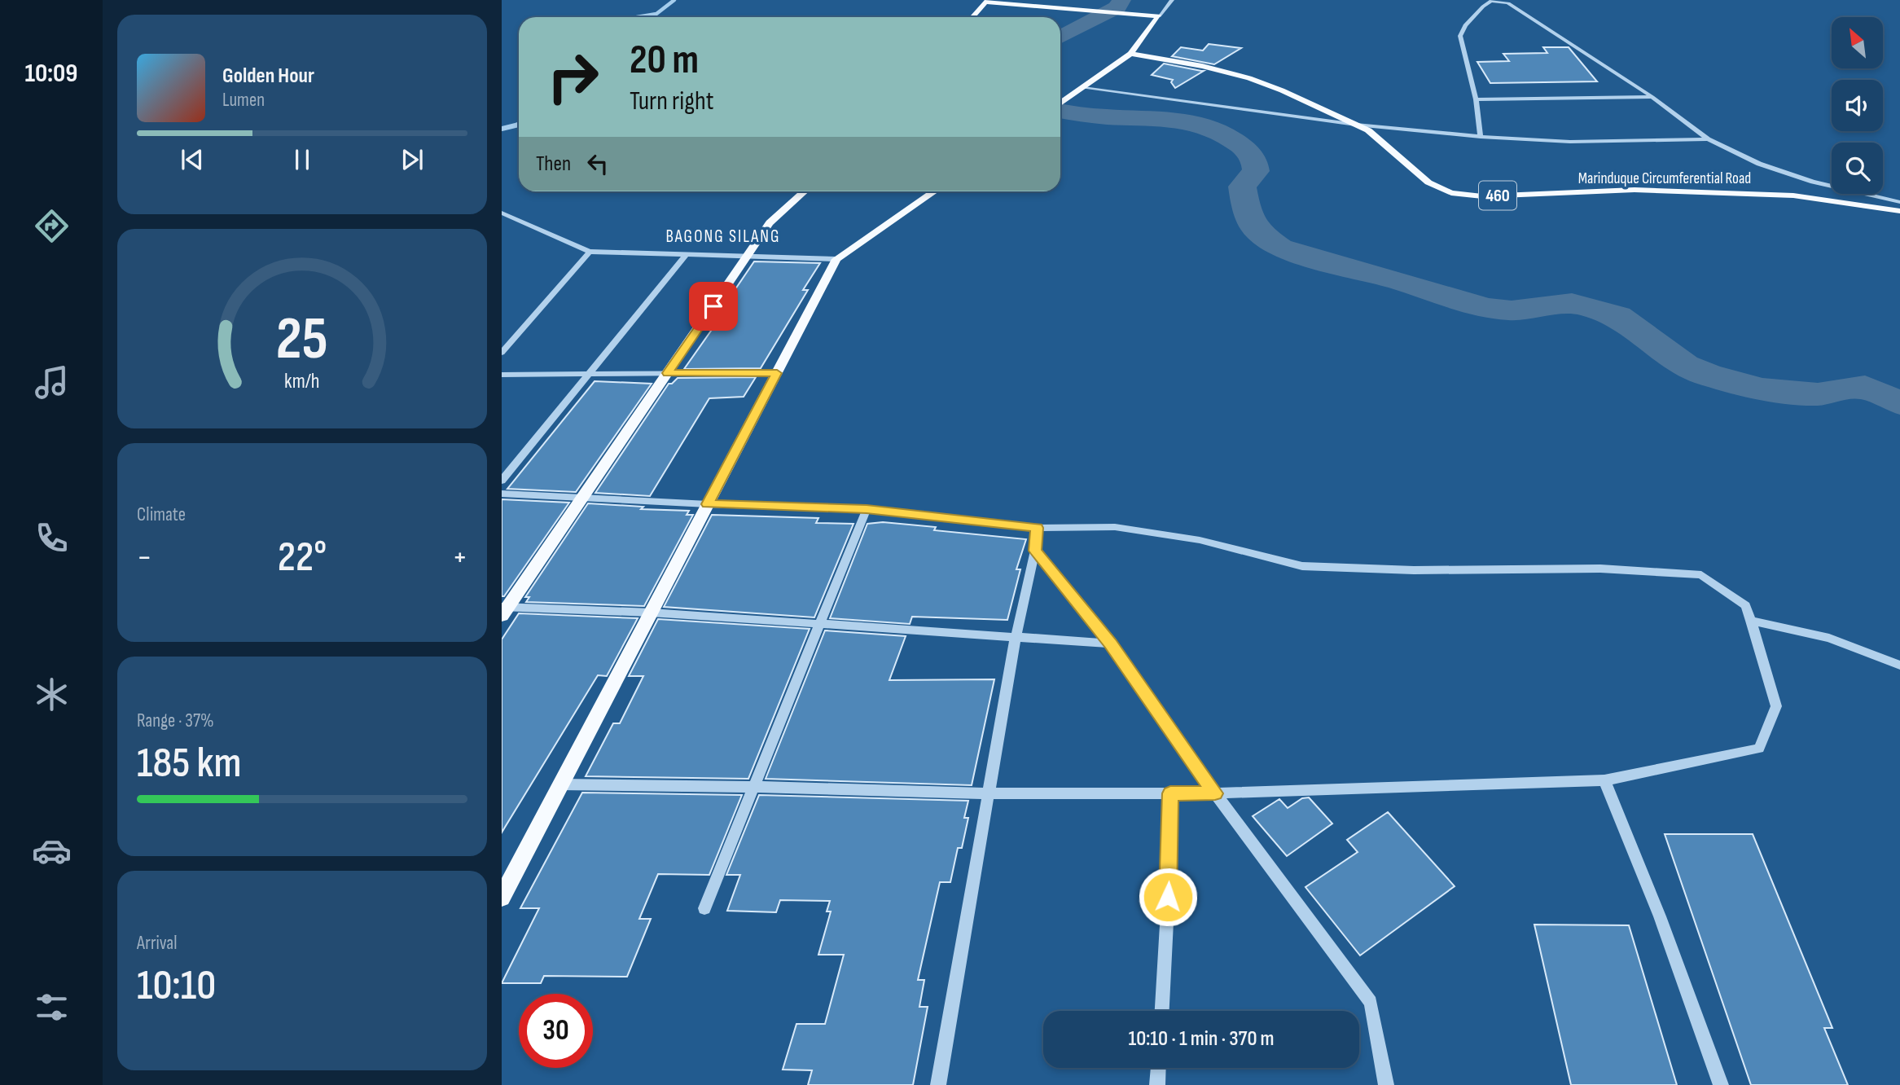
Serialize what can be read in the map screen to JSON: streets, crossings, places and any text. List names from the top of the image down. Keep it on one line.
{"streets":{"main road":["Marinduque Circumferential Road","460"]},"districts":["BAGONG SILANG"],"north":"top left","page":{"tabs":"10:09","turn":["20 m","Turn right"],"song":["Golden Hour","Lumen"],"then":"Then","tile":["Climate",["Range · 37%","185 km"],["Arrival","10:10"]],"heat":["−","22°","+"],"limit":"30","trip":"10:10 · 1 min · 370 m","gauge":["25","km/h"]}}
